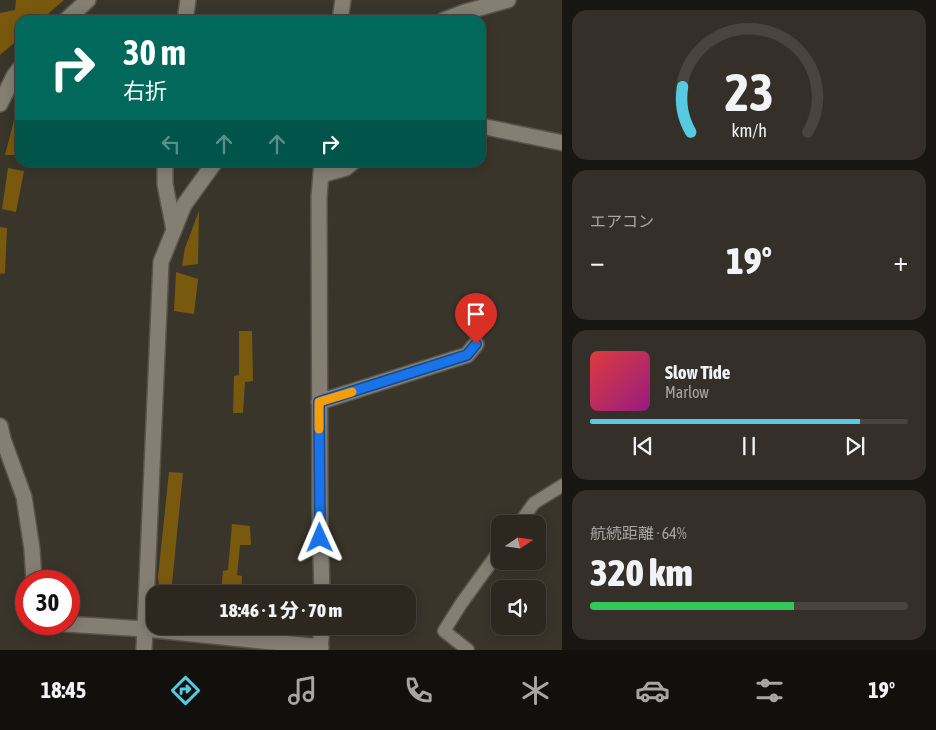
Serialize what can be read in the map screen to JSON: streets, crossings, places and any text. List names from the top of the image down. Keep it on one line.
{"north":"right","page":{"turn":["30 m","右折"],"tile":["エアコン",["航続距離 · 64%","320 km"]],"heat":["−","19°","+"],"song":["Slow Tide","Marlow"],"limit":"30","trip":"18:46 · 1 分 · 70 m","tabs":["18:45","19°"],"gauge":["23","km/h"]}}
